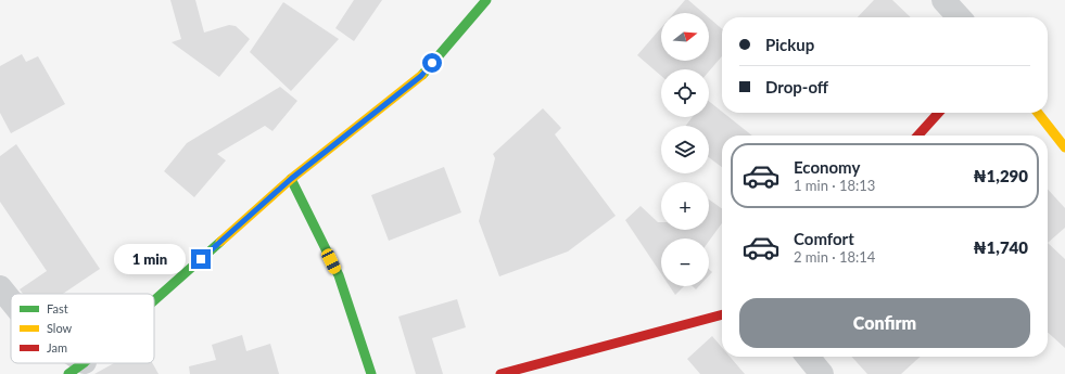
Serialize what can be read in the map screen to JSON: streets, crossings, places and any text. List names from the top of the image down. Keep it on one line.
{"legend":["Fast","Slow","Jam"],"north":"right","page":{"map_buttons":["+","−"],"banner":["Pickup","Drop-off"],"list":[{"name":"Economy","note":"1 min · 18:13","value":"₦1,290"},{"name":"Comfort","note":"2 min · 18:14","value":"₦1,740"}],"bubble":"1 min","buttons":"Confirm"}}
